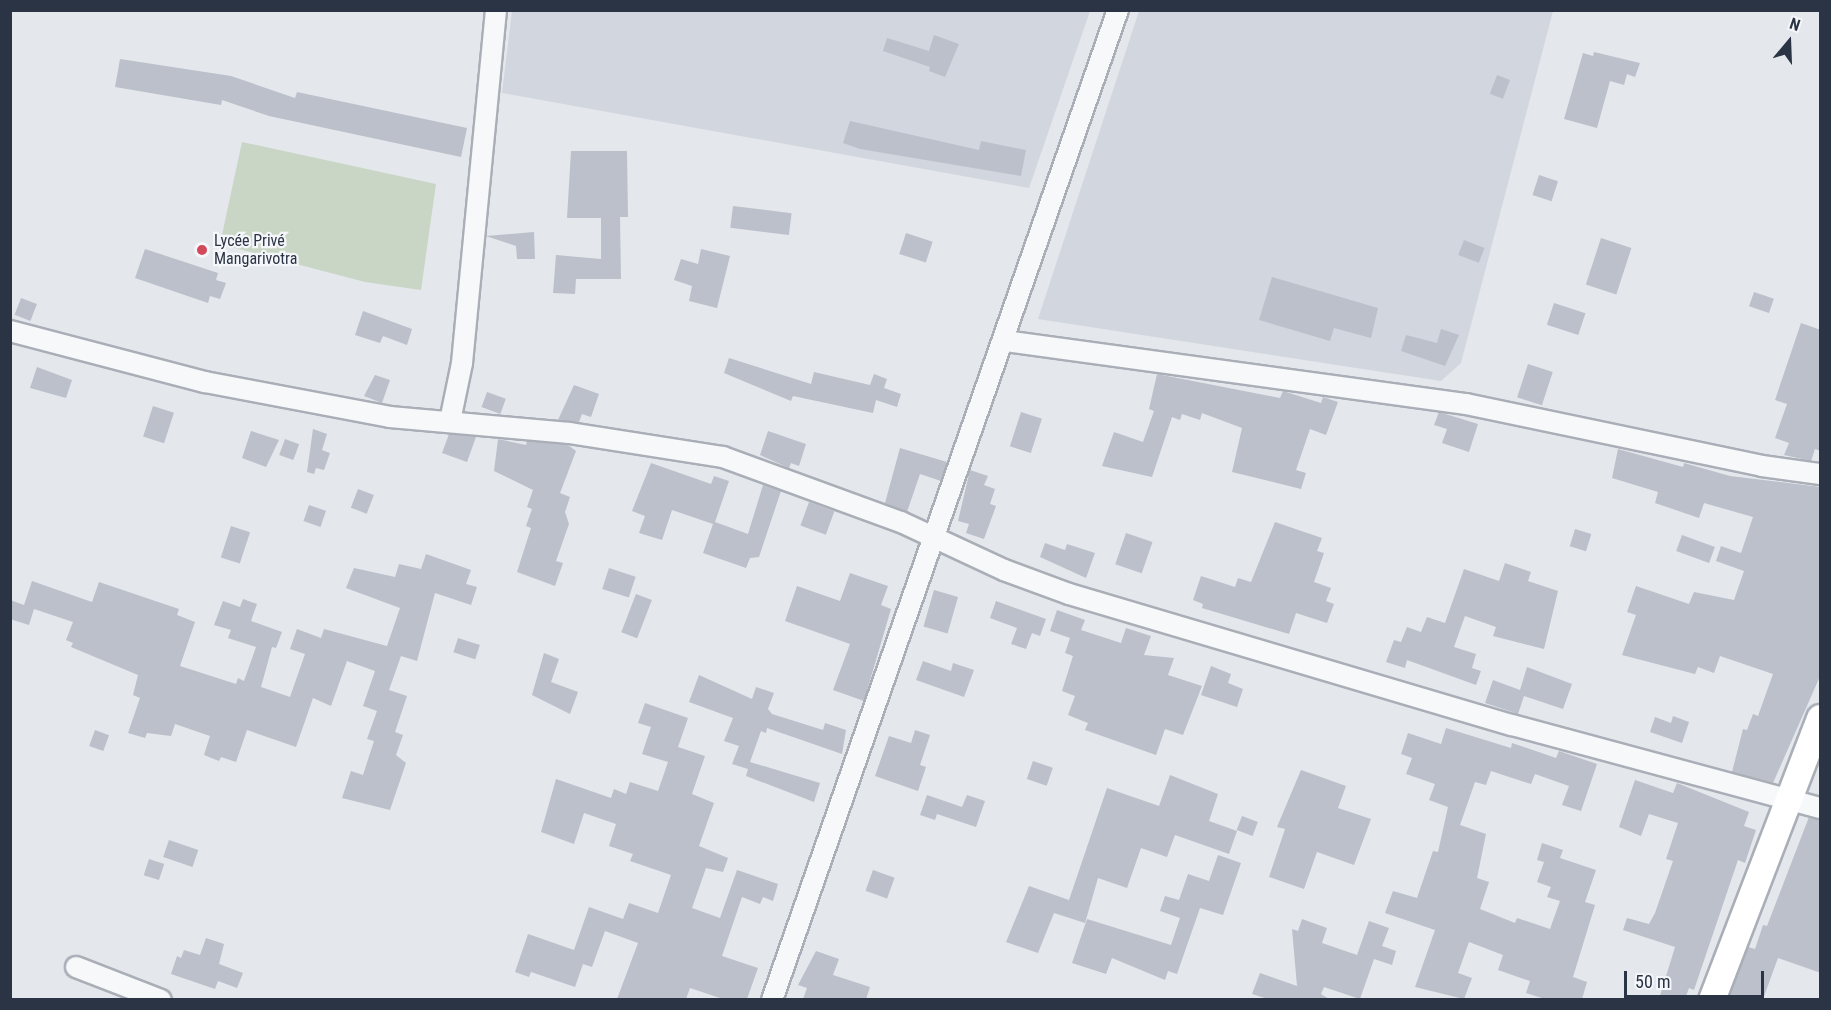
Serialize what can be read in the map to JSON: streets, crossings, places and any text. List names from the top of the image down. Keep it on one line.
{"places":["Lycée Privé Mangarivotra"],"scale_bar":"50 m","north":"top"}
